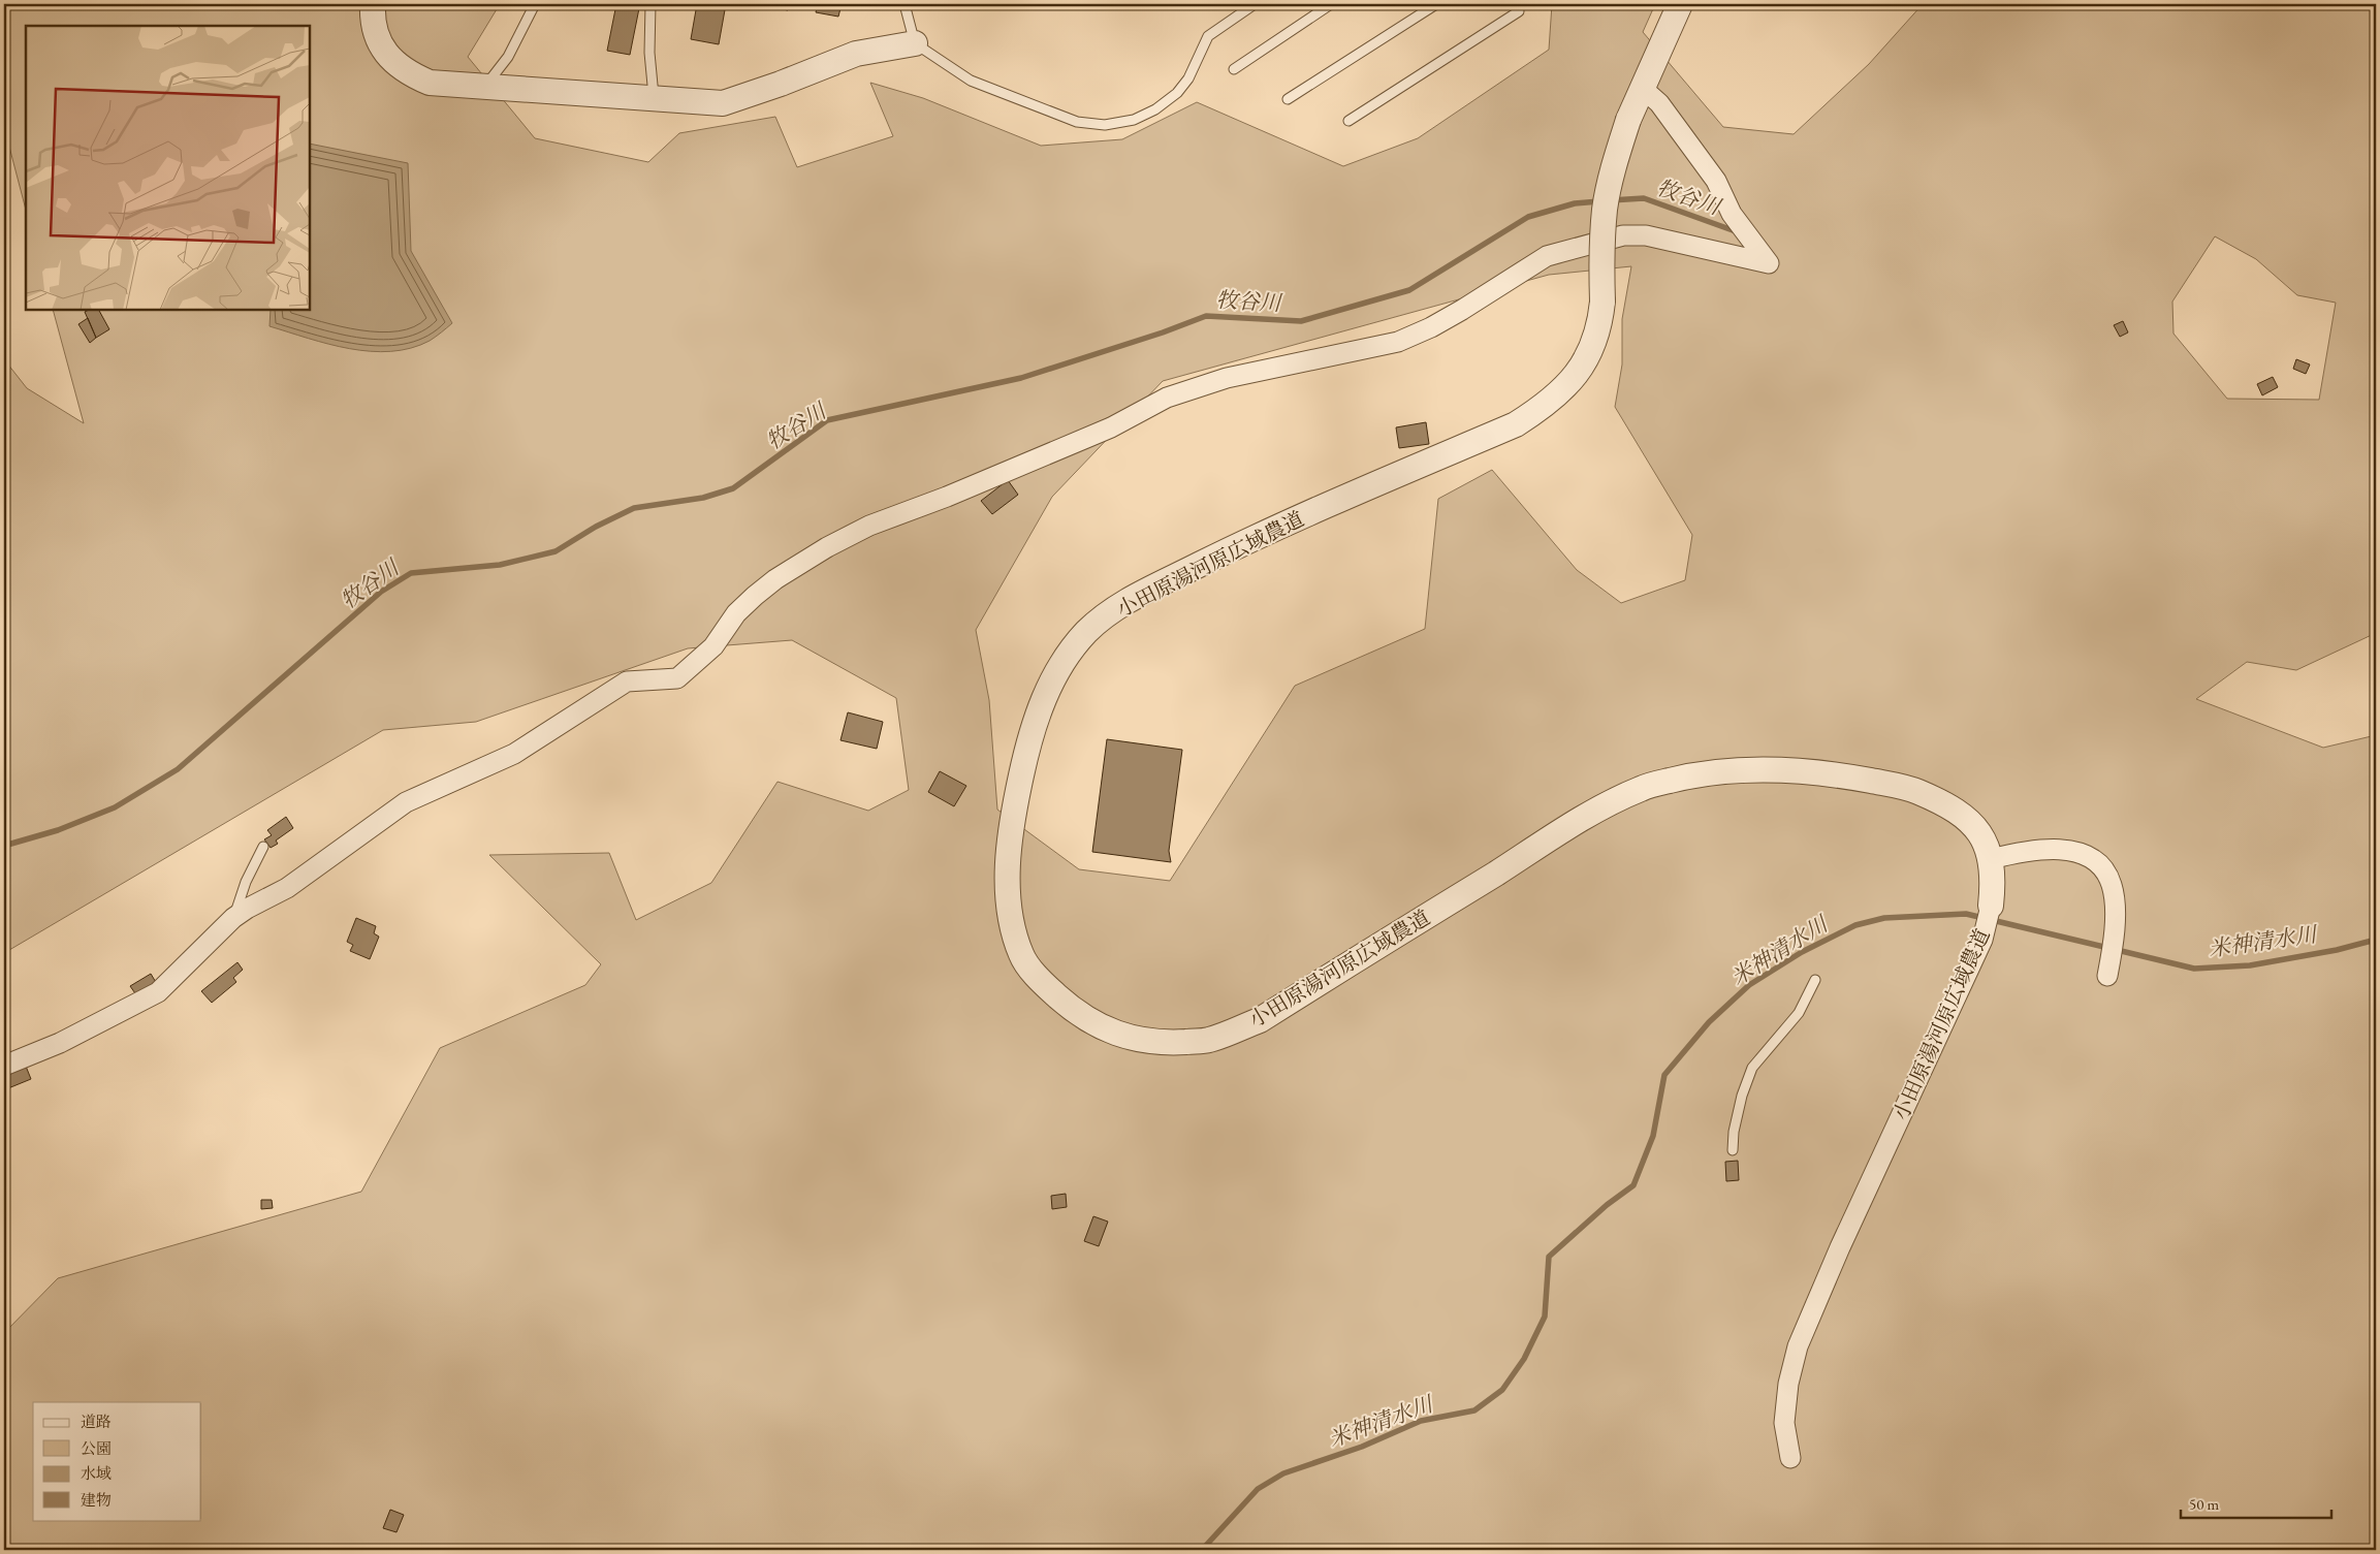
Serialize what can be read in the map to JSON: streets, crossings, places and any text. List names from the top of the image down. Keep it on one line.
{"streets":{"street":["小田原湯河原広域農道"]},"water":["牧谷川","米神清水川"],"legend":["道路","公園","水域","建物"],"scale_bar":"50 m"}
